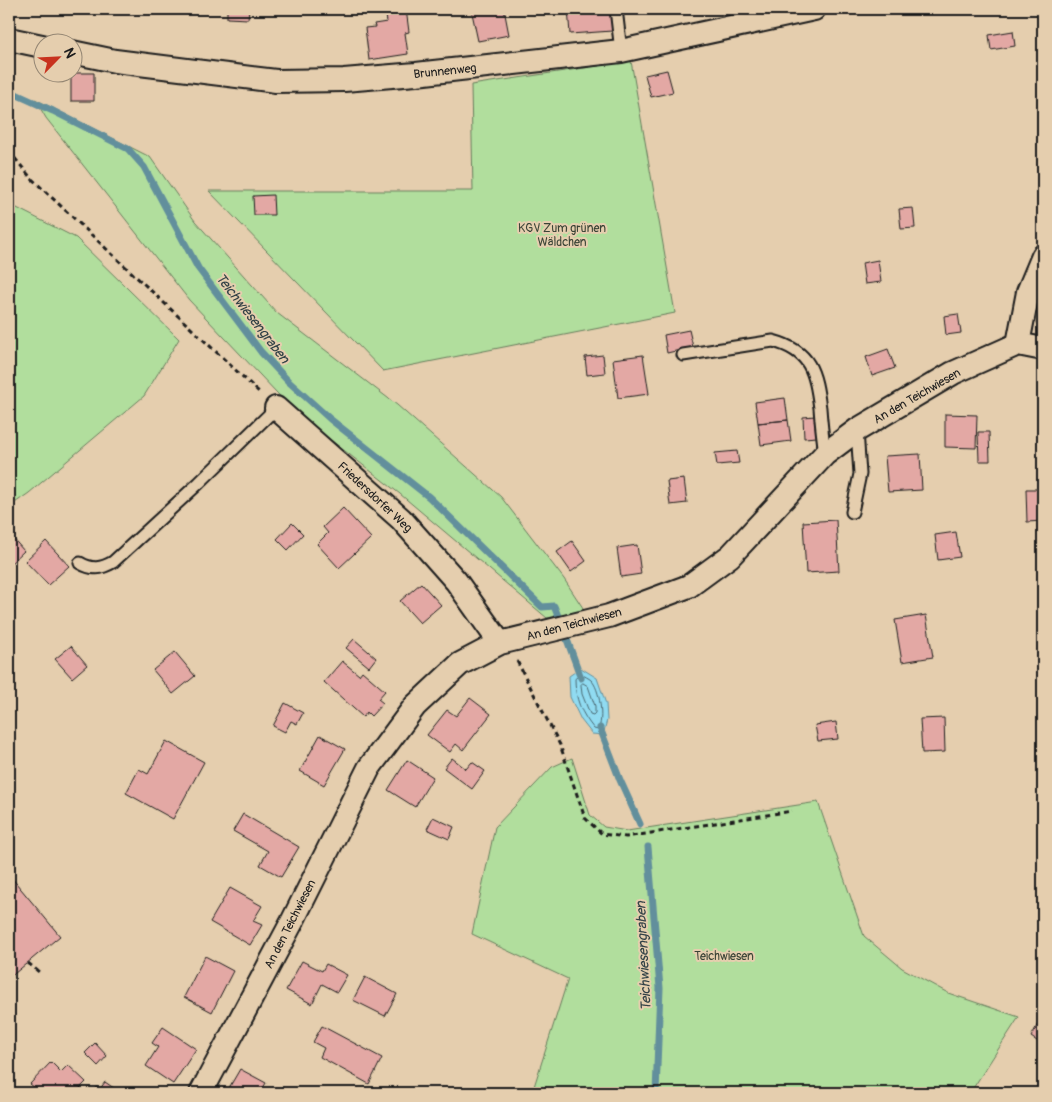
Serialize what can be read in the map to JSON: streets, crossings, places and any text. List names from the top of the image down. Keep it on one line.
{"streets":{"street":["Brunnenweg","An den Teichwiesen","Friedersdorfer Weg"]},"crossings":[["An den Teichwiesen","Friedersdorfer Weg"]],"water":["Teichwiesengraben"],"parks":["KGV Zum grünen Wäldchen","Teichwiesen"],"north":"top right"}
